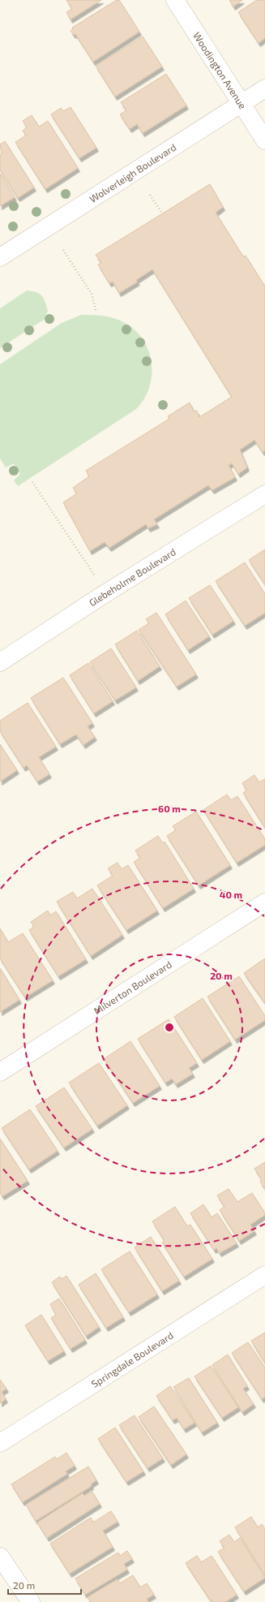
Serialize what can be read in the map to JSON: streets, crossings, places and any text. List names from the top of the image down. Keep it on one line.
{"streets":{"street":["Woodington Avenue","Wolverleigh Boulevard","Glebeholme Boulevard","Milverton Boulevard","Springdale Boulevard"]},"crossings":[["Woodington Avenue","Wolverleigh Boulevard"]],"scale_bar":"20 m","rings":["60 m","40 m","20 m"]}
